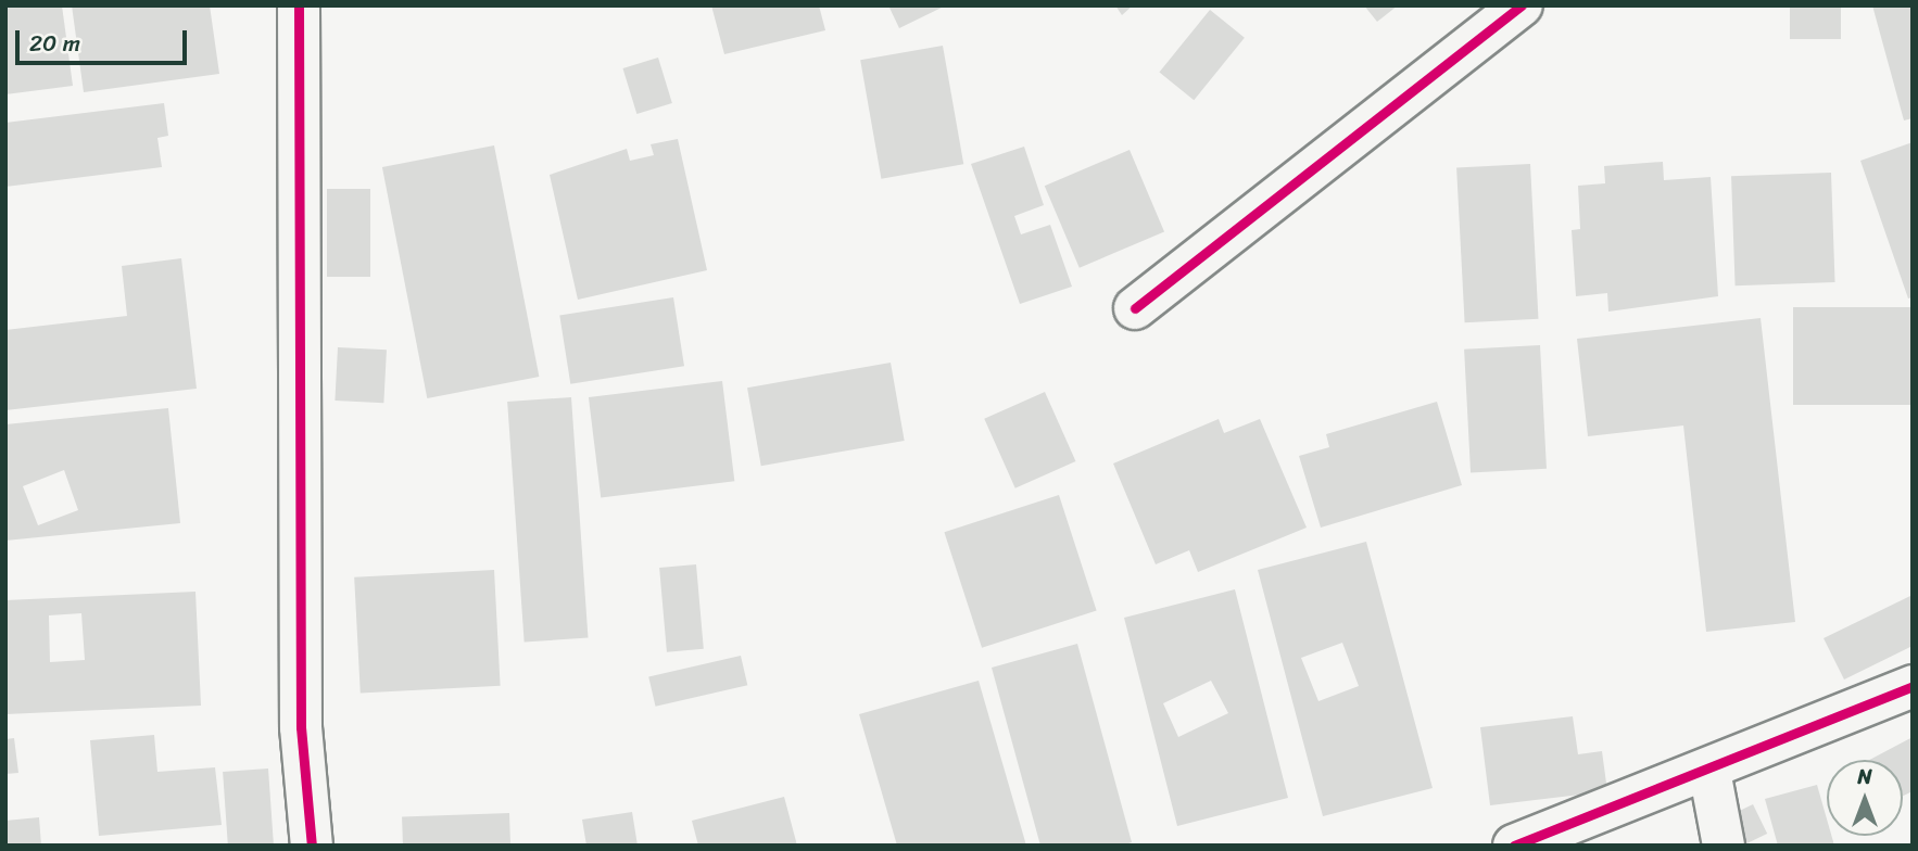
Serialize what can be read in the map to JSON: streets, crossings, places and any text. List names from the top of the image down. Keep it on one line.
{"scale_bar":"20 m","north":"top"}
